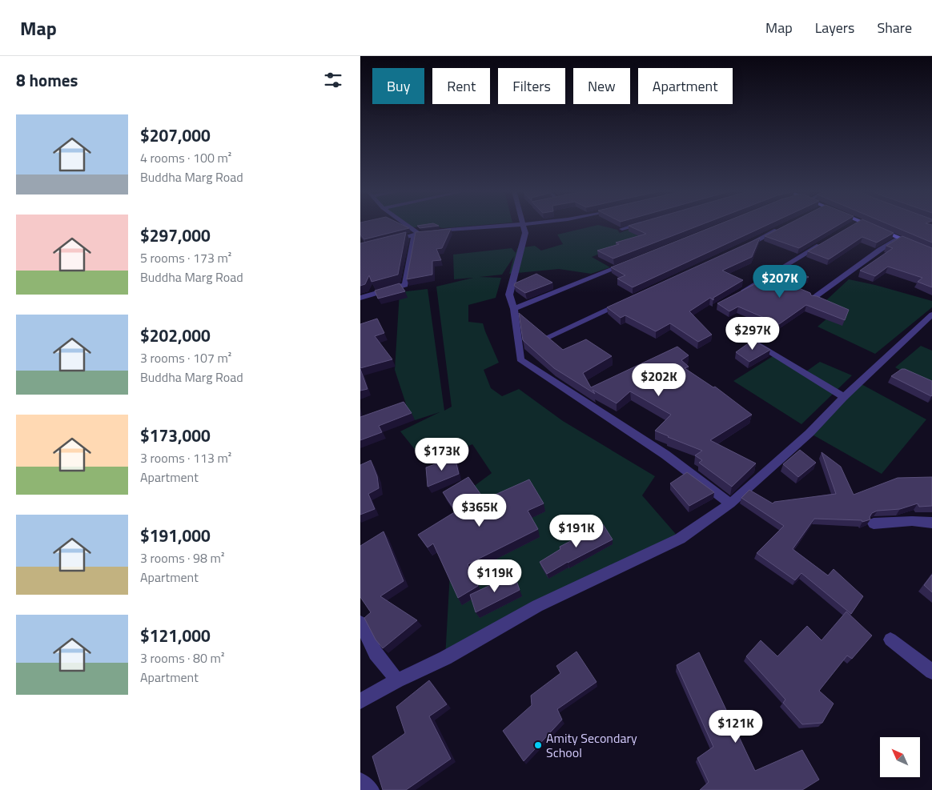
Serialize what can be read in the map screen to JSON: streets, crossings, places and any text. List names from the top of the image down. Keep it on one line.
{"places":["Amity Secondary School"],"north":"top left","page":{"header":"Map","nav":["Map","Layers","Share"],"heading":"8 homes","chip":["Buy","Rent","Filters","New","Apartment"],"list":[{"name":"$207,000","note":"4 rooms · 100 m² · Buddha Marg Road"},{"name":"$297,000","note":"5 rooms · 173 m² · Buddha Marg Road"},{"name":"$202,000","note":"3 rooms · 107 m² · Buddha Marg Road"},{"name":"$173,000","note":"3 rooms · 113 m² · Apartment"},{"name":"$191,000","note":"3 rooms · 98 m² · Apartment"},{"name":"$121,000","note":"3 rooms · 80 m² · Apartment"}],"price":["$207K","$297K","$202K","$173K","$365K","$191K","$119K","$121K"]}}
